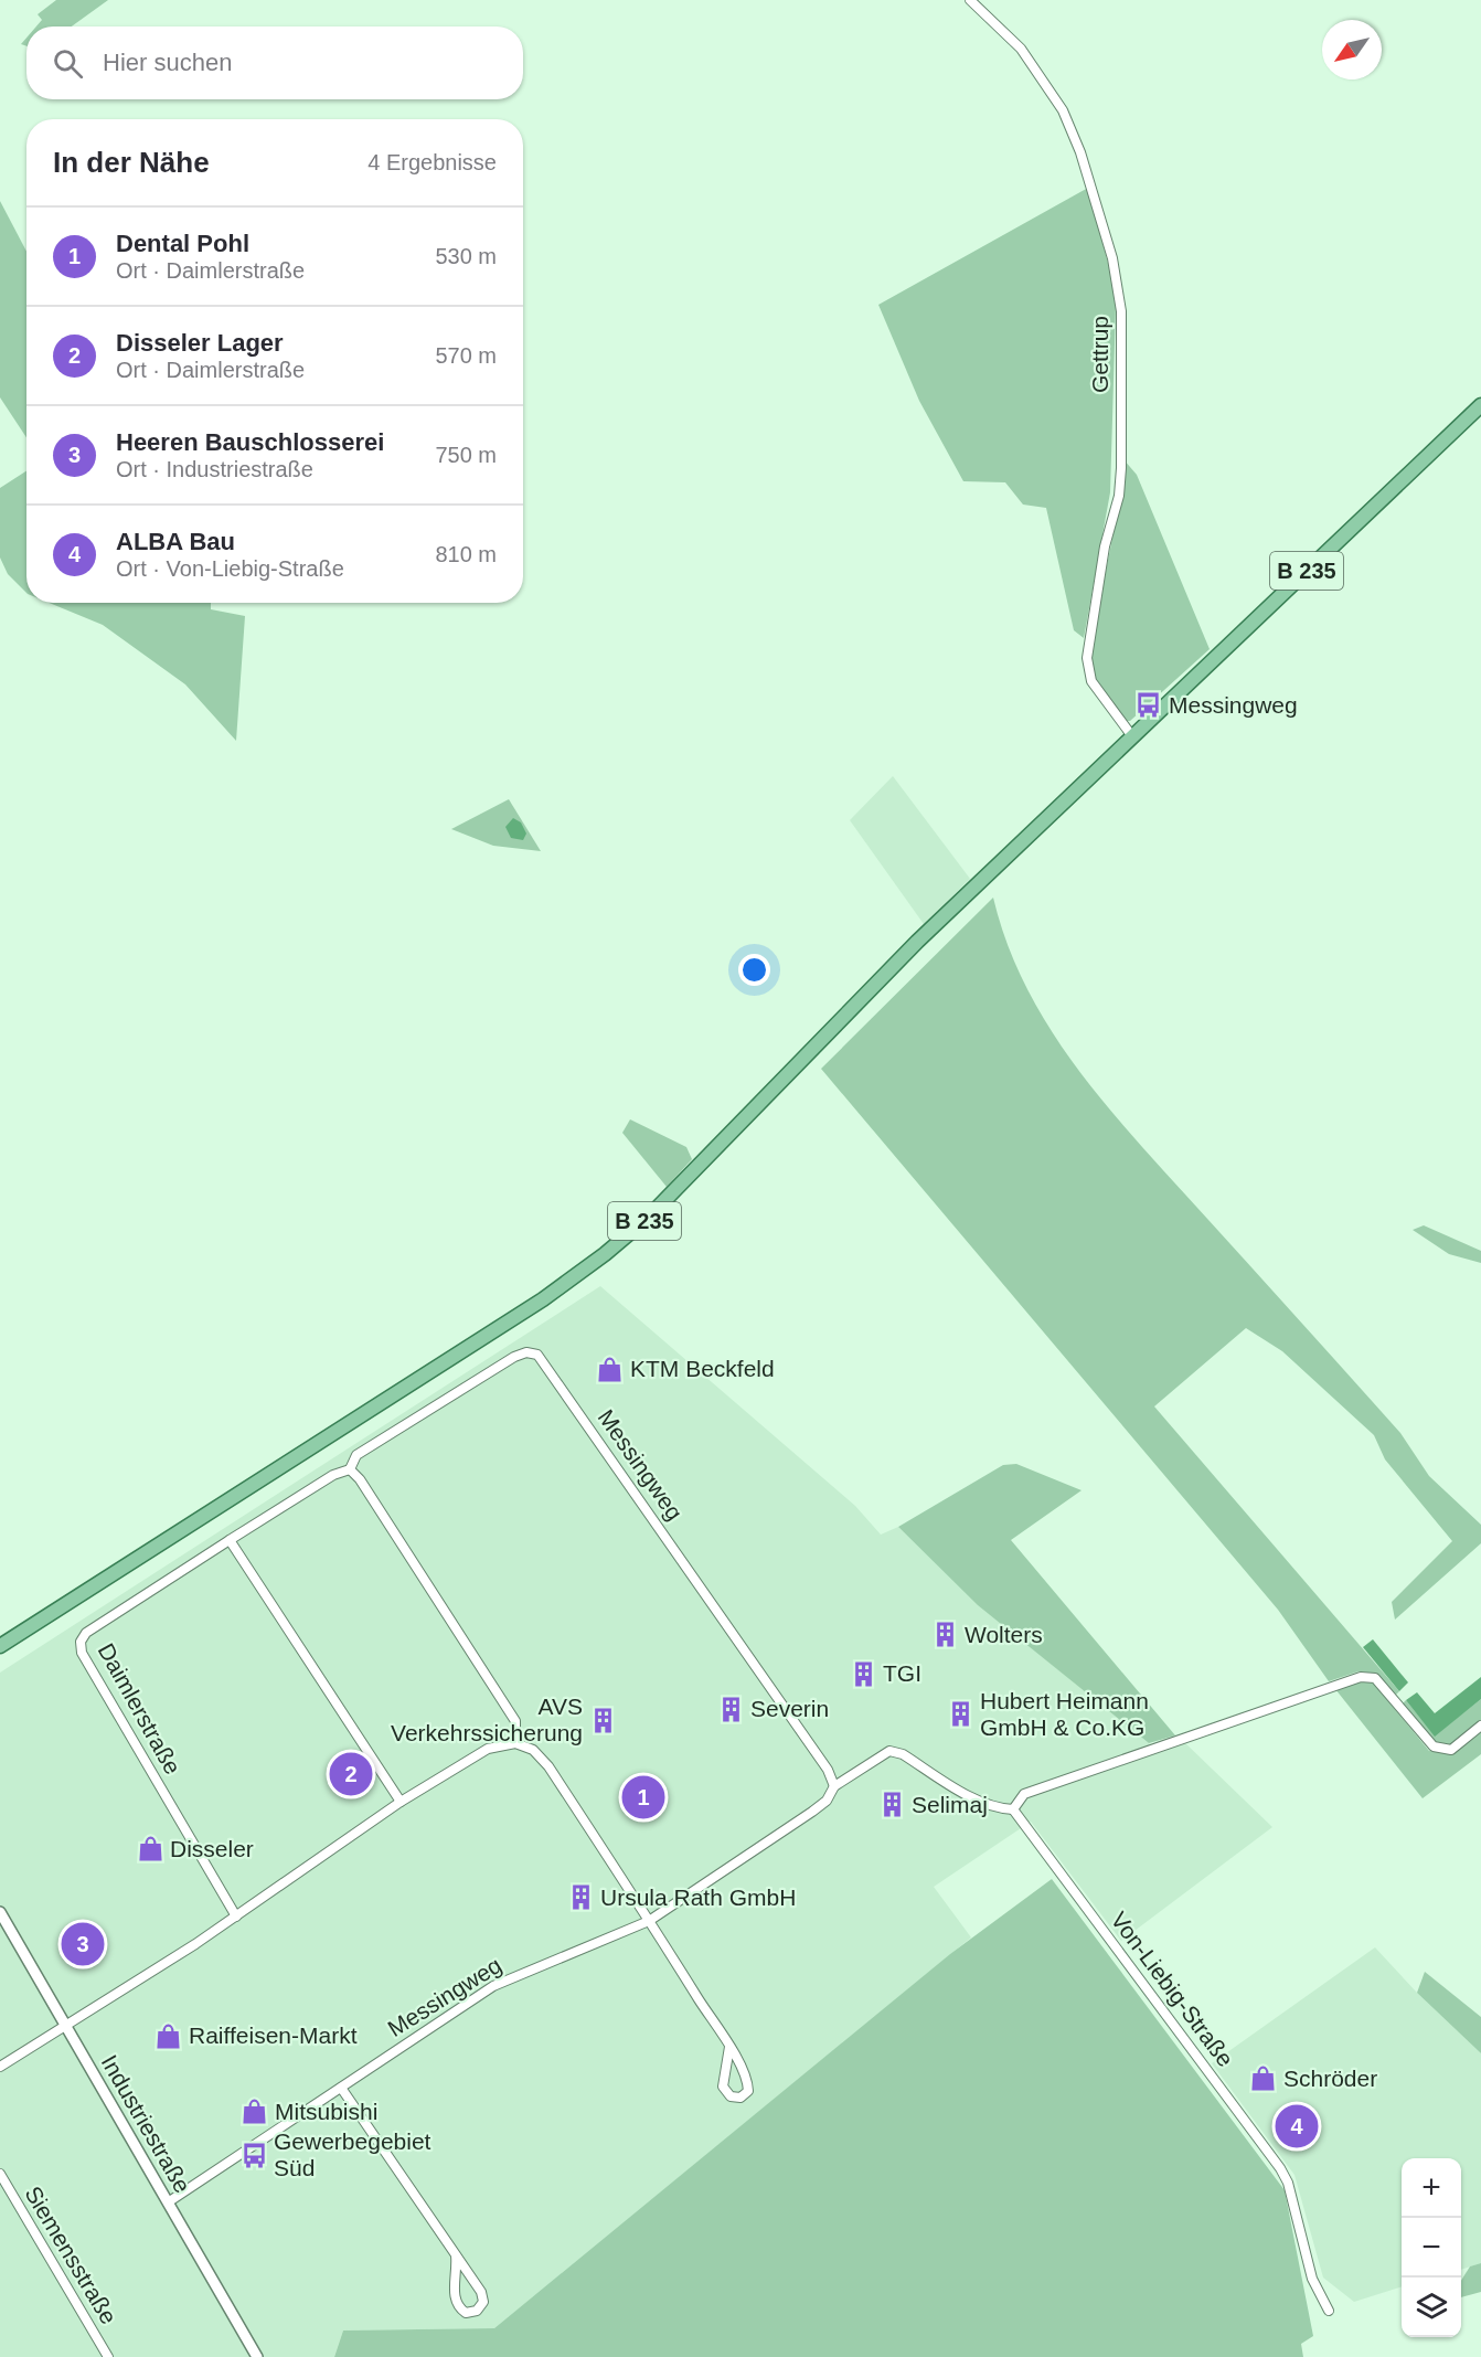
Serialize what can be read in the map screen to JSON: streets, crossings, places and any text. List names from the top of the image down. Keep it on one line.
{"streets":{"main road":["B 235"],"street":["Gettrup","Messingweg","Daimlerstraße","Von-Liebig-Straße","Industriestraße","Siemensstraße"]},"crossings":[["Gettrup","B 235"],["Messingweg","Daimlerstraße"],["Messingweg","Von-Liebig-Straße"],["Messingweg","Industriestraße"]],"places":{"bus stop":["Messingweg","Gewerbegebiet Süd"],"shop":["KTM Beckfeld","Disseler","Raiffeisen-Markt","Schröder","Mitsubishi"],"building":["Wolters","TGI","Severin","Hubert Heimann GmbH & Co.KG","AVS Verkehrssicherung","Selimaj","Ursula Rath GmbH"]},"north":"bottom left","page":{"search":"Hier suchen","heading":["In der Nähe","4 Ergebnisse"],"list":[{"mark":"1","name":"Dental Pohl","note":"Ort · Daimlerstraße","value":"530 m"},{"mark":"2","name":"Disseler Lager","note":"Ort · Daimlerstraße","value":"570 m"},{"mark":"3","name":"Heeren Bauschlosserei","note":"Ort · Industriestraße","value":"750 m"},{"mark":"4","name":"ALBA Bau","note":"Ort · Von-Liebig-Straße","value":"810 m"}],"pins":["2","1","3","4"],"map_buttons":["+","−"]}}
